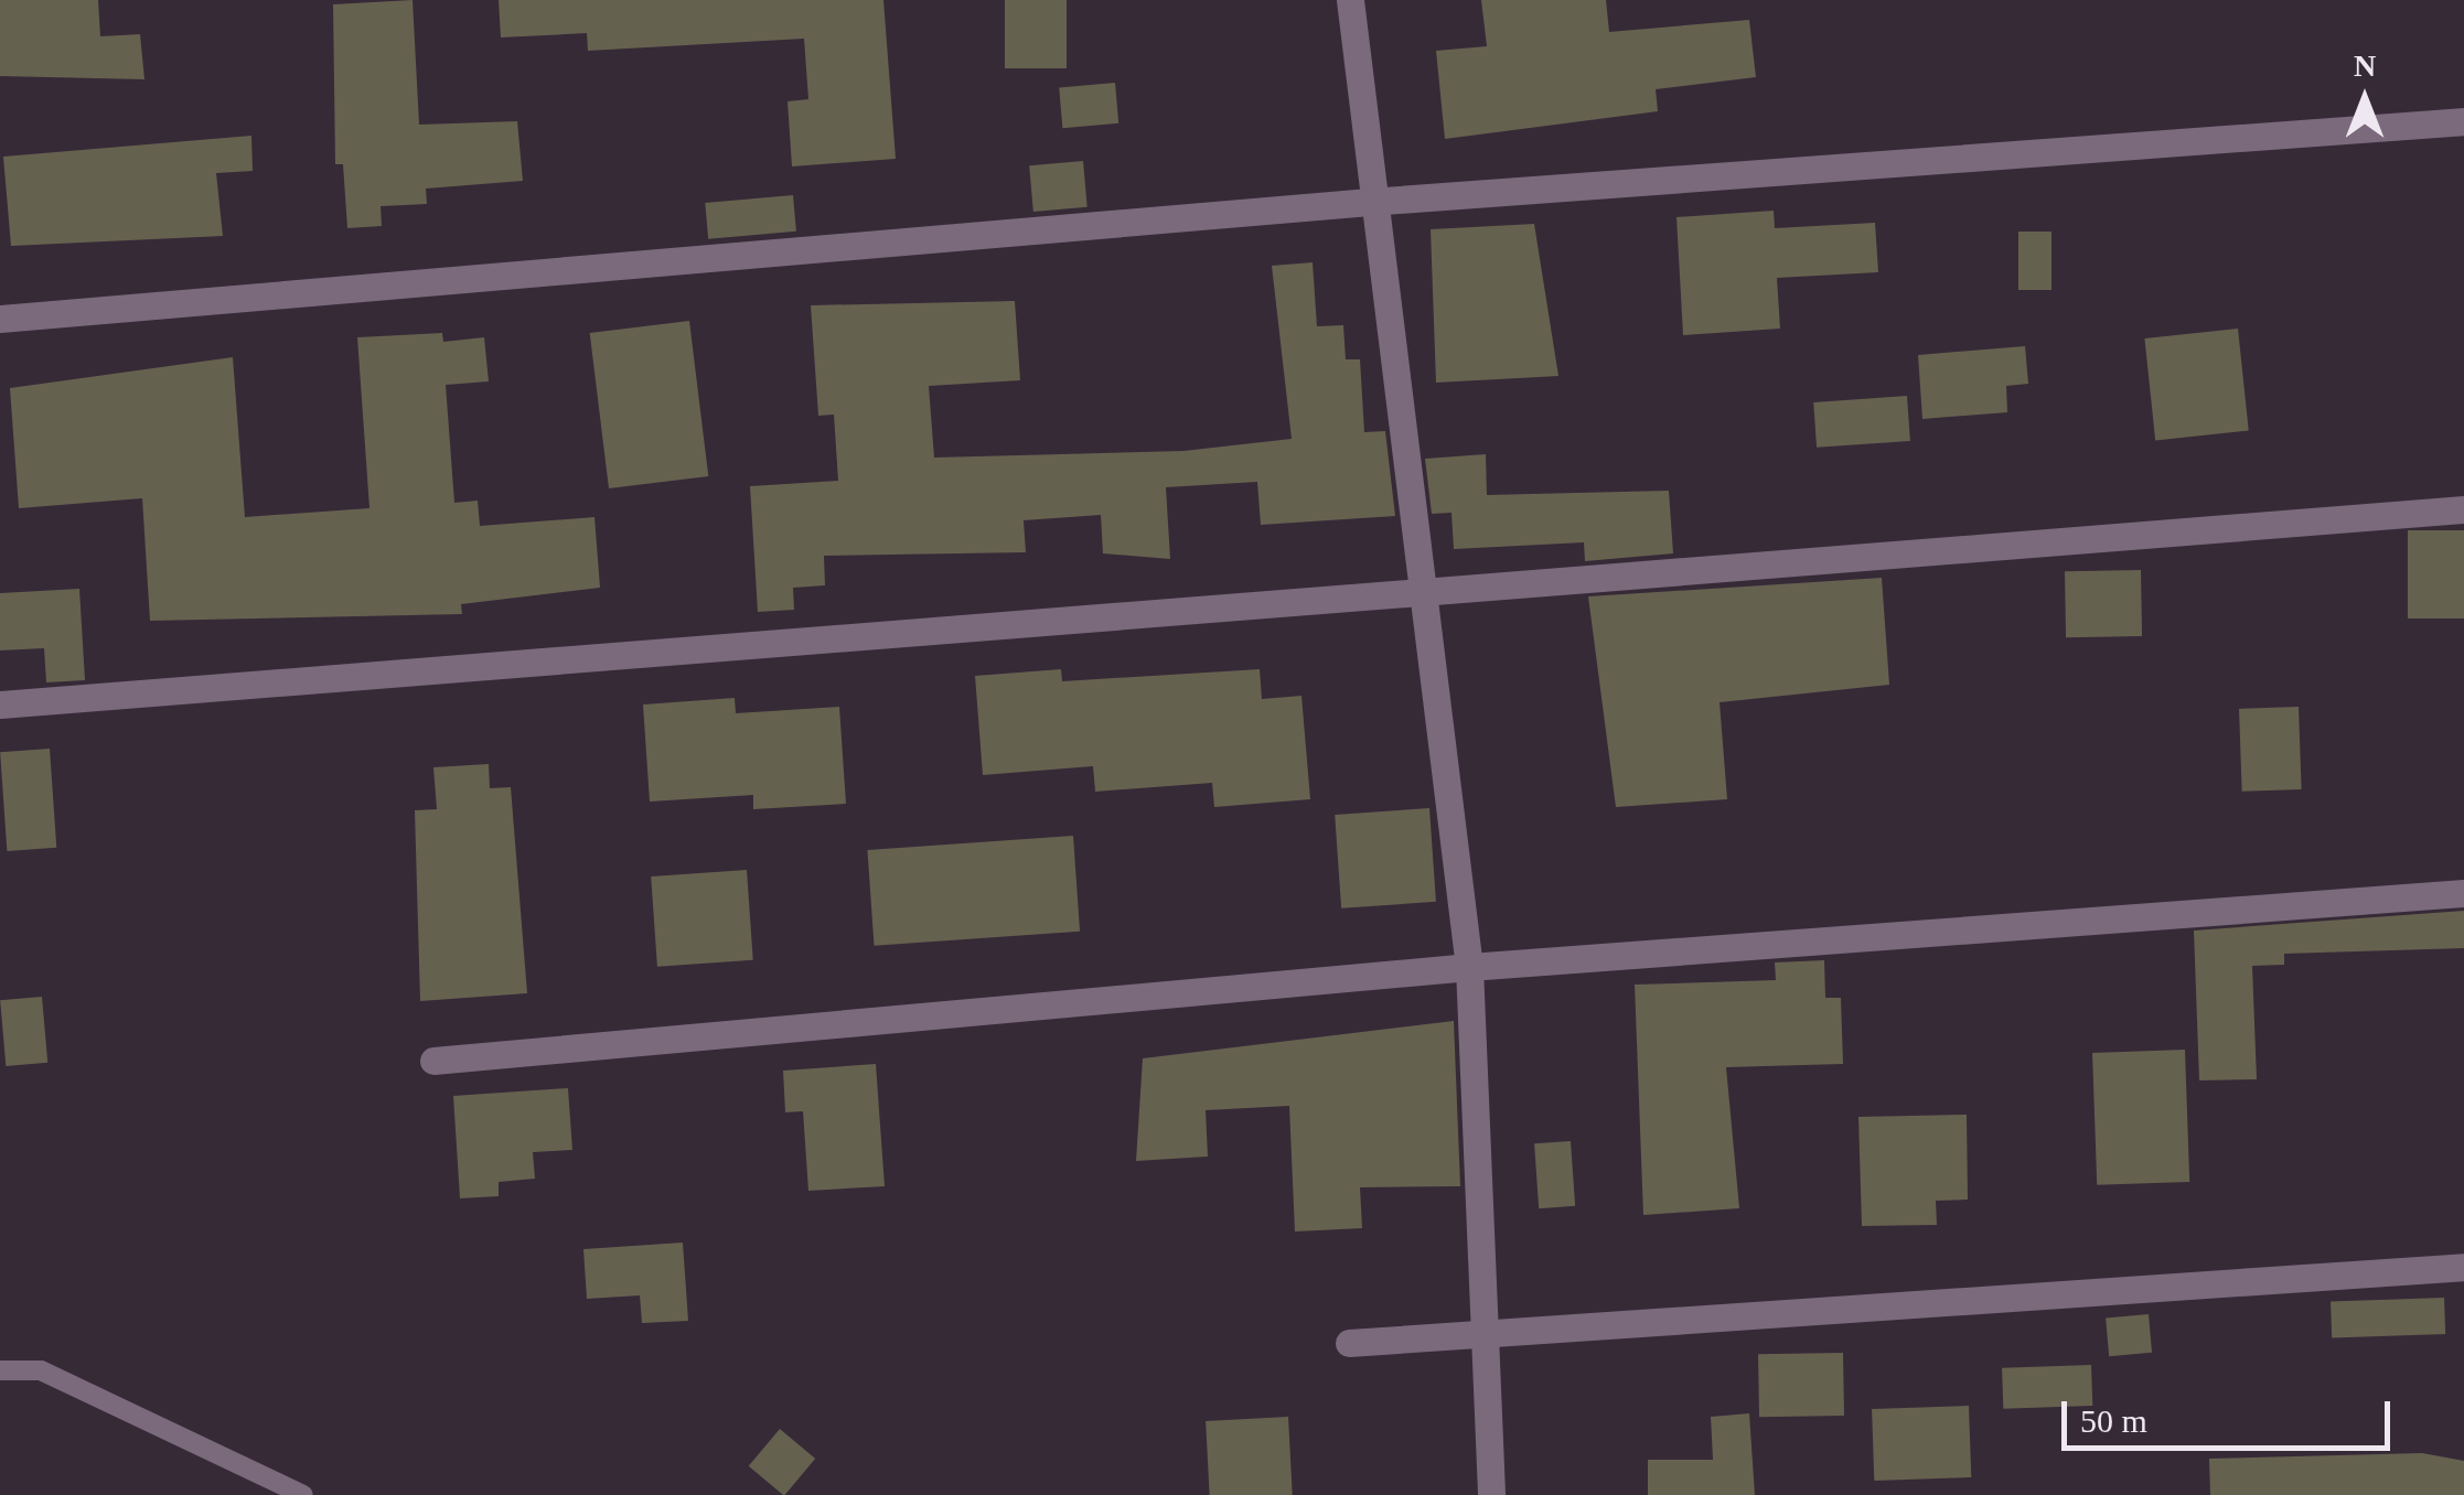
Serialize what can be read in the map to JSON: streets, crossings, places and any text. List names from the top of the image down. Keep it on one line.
{"scale_bar":"50 m","north":"top"}
